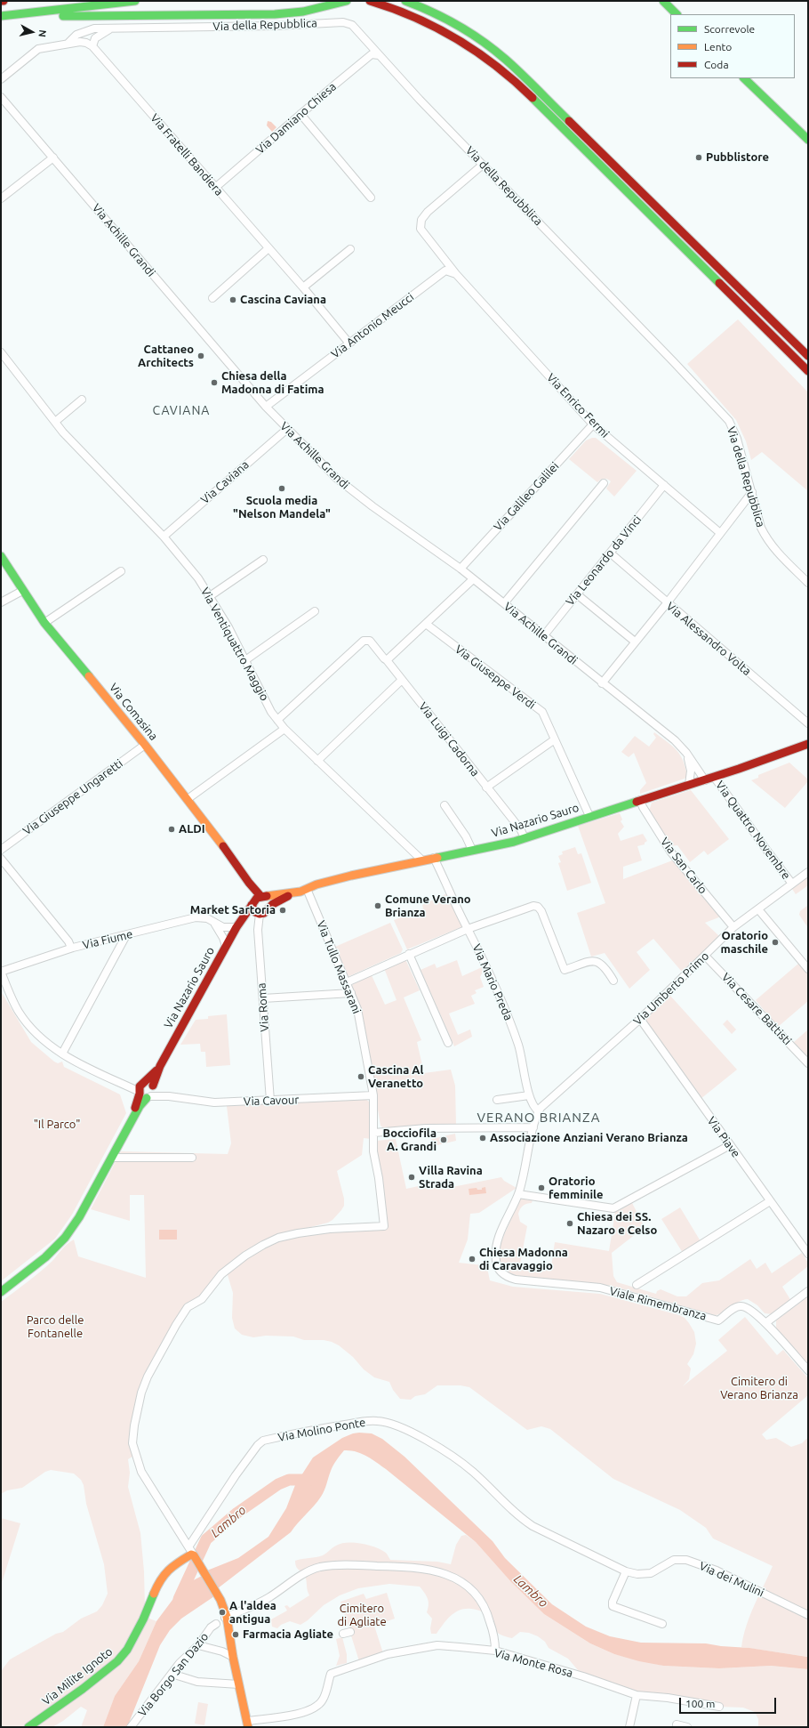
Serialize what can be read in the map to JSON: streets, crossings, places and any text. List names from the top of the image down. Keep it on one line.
{"streets":{"main road":["Via Comasina","Via Nazario Sauro","Via Milite Ignoto"],"street":["Via della Repubblica","Via Damiano Chiesa","Via Fratelli Bandiera","Via Achille Grandi","Via Antonio Meucci","Via Enrico Fermi","Via Caviana","Via Galileo Galilei","Via Leonardo da Vinci","Via Alessandro Volta","Via Ventiquattro Maggio","Via Giuseppe Verdi","Via Luigi Cadorna","Via Giuseppe Ungaretti","Via Quattro Novembre","Via San Carlo","Via Fiume","Via Tullo Massarani","Via Mario Preda","Via Umberto Primo","Via Roma","Via Cesare Battisti","Via Cavour","Via Piave","Viale Rimembranza","Via Molino Ponte","Via dei Mulini","Via Monte Rosa","Via Borgo San Dazio"]},"crossings":[["Via della Repubblica","Via Damiano Chiesa"],["Via Damiano Chiesa","Via Fratelli Bandiera"],["Via Fratelli Bandiera","Via Antonio Meucci"],["Via Achille Grandi","Via Antonio Meucci"],["Via Achille Grandi","Via Caviana"],["Via Achille Grandi","Via Galileo Galilei"],["Via Achille Grandi","Via Leonardo da Vinci"],["Via Achille Grandi","Via Nazario Sauro"],["Via Antonio Meucci","Via Enrico Fermi"],["Via Enrico Fermi","Via Galileo Galilei"],["Via Enrico Fermi","Via Leonardo da Vinci"],["Via Caviana","Via Ventiquattro Maggio"],["Via Leonardo da Vinci","Via Alessandro Volta"],["Via Ventiquattro Maggio","Via Luigi Cadorna"],["Via Ventiquattro Maggio","Via Nazario Sauro"],["Via Giuseppe Verdi","Via Nazario Sauro"],["Via Comasina","Via Giuseppe Ungaretti"],["Via Comasina","Via Nazario Sauro"],["Via Comasina","Via Roma"],["Via Luigi Cadorna","Via Nazario Sauro"],["Via Nazario Sauro","Via Quattro Novembre"],["Via Nazario Sauro","Via San Carlo"],["Via Nazario Sauro","Via Fiume"],["Via Nazario Sauro","Via Tullo Massarani"],["Via Nazario Sauro","Via Mario Preda"],["Via Nazario Sauro","Via Roma"],["Via Nazario Sauro","Via Cavour"],["Via Quattro Novembre","Via Umberto Primo"],["Via San Carlo","Via Umberto Primo"],["Via Tullo Massarani","Via Cavour"],["Via Tullo Massarani","Via Molino Ponte"],["Via Mario Preda","Via Umberto Primo"],["Via Umberto Primo","Via Cesare Battisti"],["Via Umberto Primo","Via Piave"],["Via Roma","Via Cavour"],["Via Molino Ponte","Via dei Mulini"]],"districts":["CAVIANA","VERANO BRIANZA"],"water":["Lambro"],"parks":["\"Il Parco\"","Parco delle Fontanelle","Cimitero di Verano Brianza","Cimitero di Agliate"],"places":["Pubblistore","Cascina Caviana","Cattaneo Architects","Chiesa della Madonna di Fatima","Scuola media \"Nelson Mandela\"","ALDI","Comune Verano Brianza","Market Sartoria","Oratorio maschile","Cascina Al Veranetto","Associazione Anziani Verano Brianza","Bocciofila A. Grandi","Villa Ravina Strada","Oratorio femminile","Chiesa dei SS. Nazaro e Celso","Chiesa Madonna di Caravaggio","A l'aldea antigua","Farmacia Agliate"],"legend":["Scorrevole","Lento","Coda"],"scale_bar":"100 m","north":"right"}
